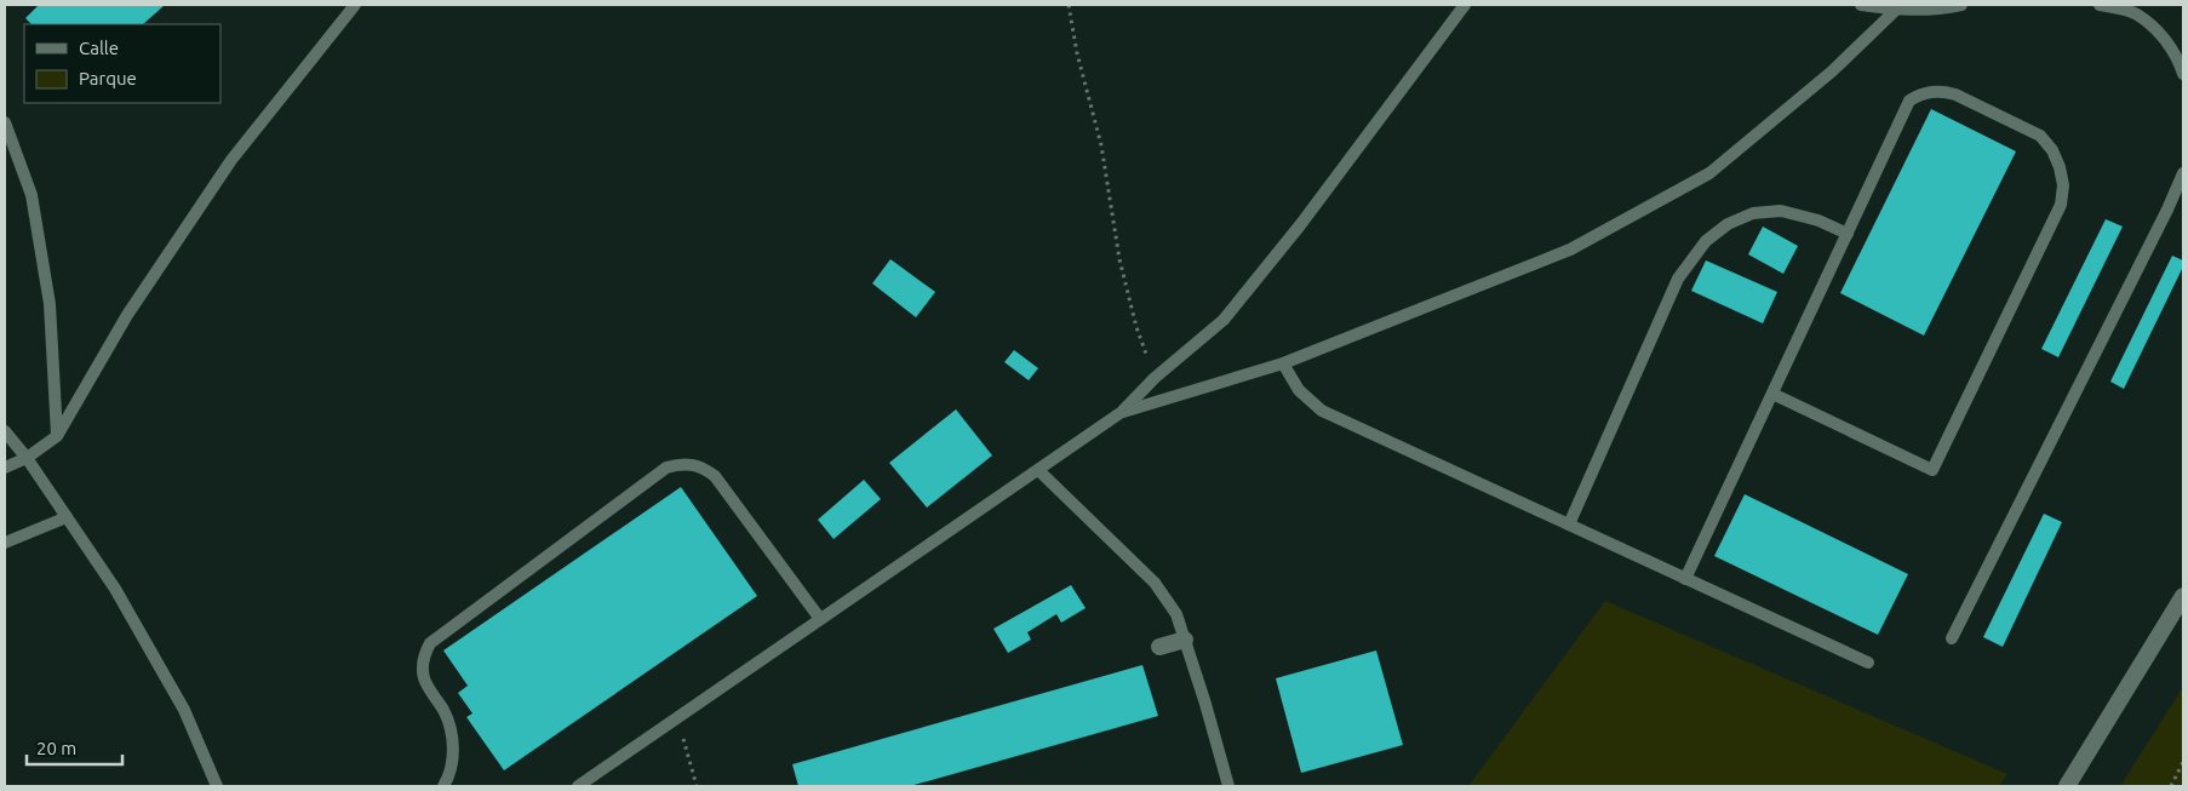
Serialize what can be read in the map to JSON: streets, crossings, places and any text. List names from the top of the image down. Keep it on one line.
{"legend":["Calle","Parque"],"scale_bar":"20 m"}
